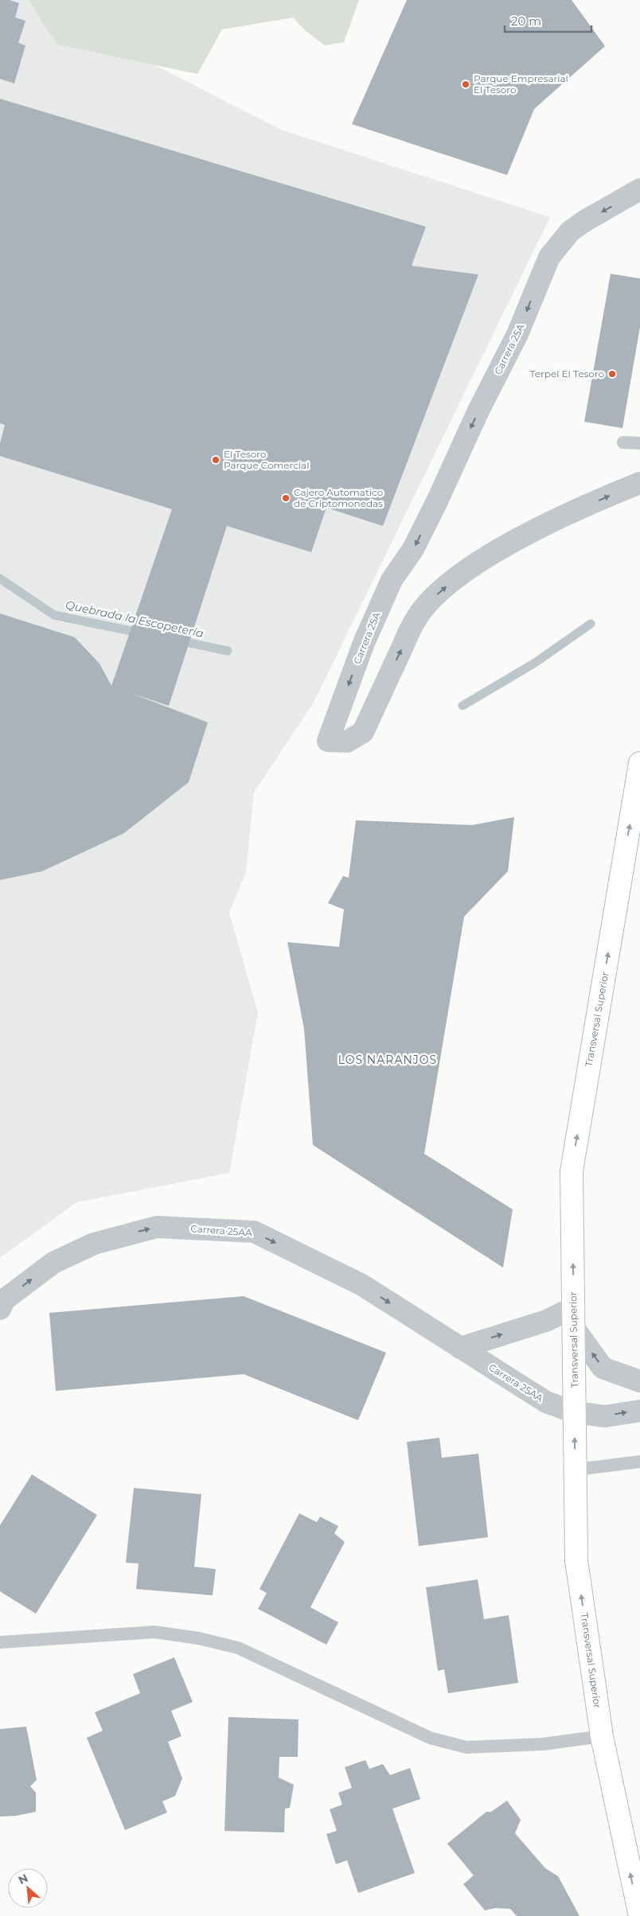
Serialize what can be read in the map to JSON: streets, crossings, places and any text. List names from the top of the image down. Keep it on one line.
{"streets":{"main road":["Transversal Superior"],"street":["Carrera 25A","Carrera 25AA"]},"crossings":[["Transversal Superior","Carrera 25AA"]],"one_way":["Transversal Superior","Carrera 25AA"],"districts":["LOS NARANJOS"],"water":["Quebrada la Escopetería"],"places":["Parque Empresarial El Tesoro","Terpel El Tesoro","El Tesoro Parque Comercial","Cajero Automatico de Criptomonedas"],"scale_bar":"20 m","north":"top left"}
